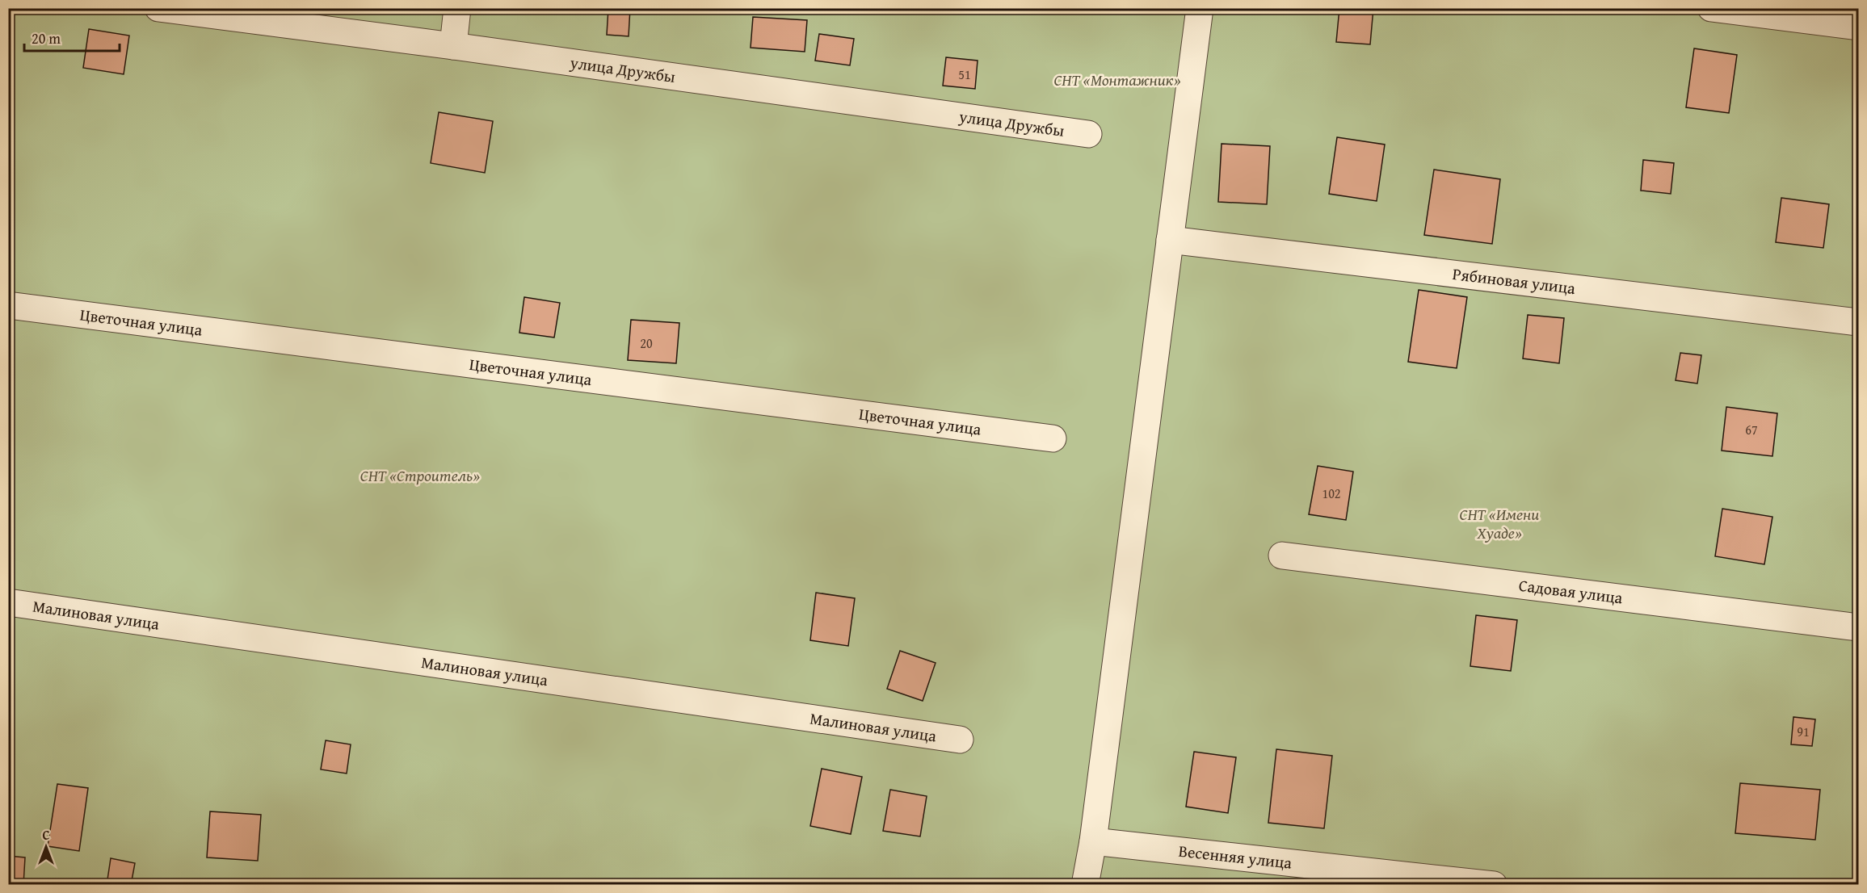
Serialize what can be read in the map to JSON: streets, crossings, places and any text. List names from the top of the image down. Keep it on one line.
{"streets":{"street":["улица Дружбы","Рябиновая улица","Цветочная улица","Садовая улица","Малиновая улица","Весенняя улица"]},"parks":["СНТ «Монтажник»","СНТ «Строитель»","СНТ «Имени Хуаде»"],"house_numbers":["51","20","67","102","91"],"scale_bar":"20 m","north":"top"}
